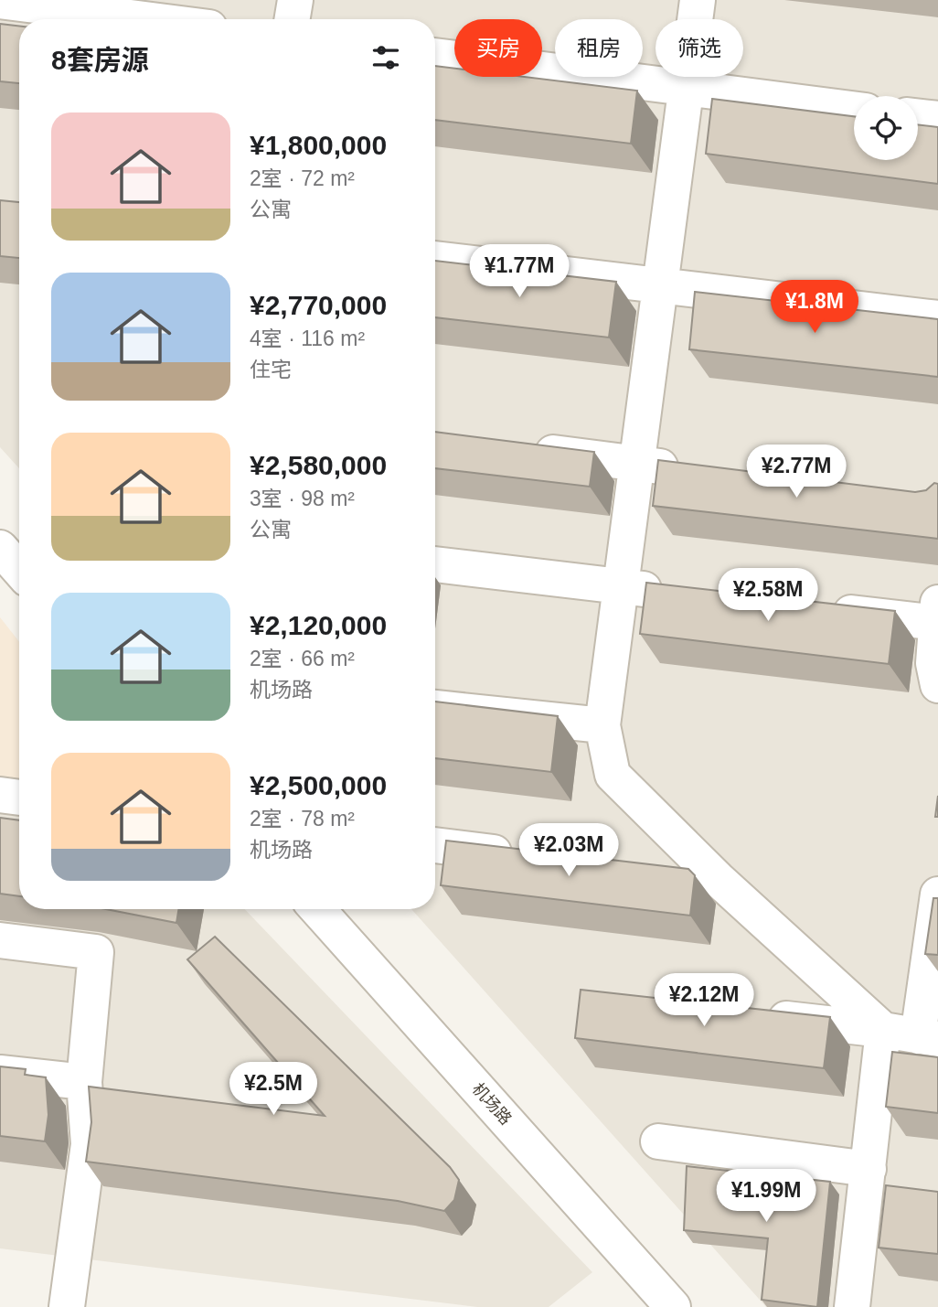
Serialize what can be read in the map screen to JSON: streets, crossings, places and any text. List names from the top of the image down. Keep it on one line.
{"streets":{"street":["机场路"]},"page":{"chip":["买房","租房","筛选"],"heading":"8套房源","list":[{"name":"¥1,800,000","note":"2室 · 72 m² · 公寓"},{"name":"¥2,770,000","note":"4室 · 116 m² · 住宅"},{"name":"¥2,580,000","note":"3室 · 98 m² · 公寓"},{"name":"¥2,120,000","note":"2室 · 66 m² · 机场路"},{"name":"¥2,500,000","note":"2室 · 78 m² · 机场路"}],"price":["¥1.77M","¥1.8M","¥2.77M","¥2.58M","¥2.03M","¥2.12M","¥2.5M","¥1.99M"]}}
